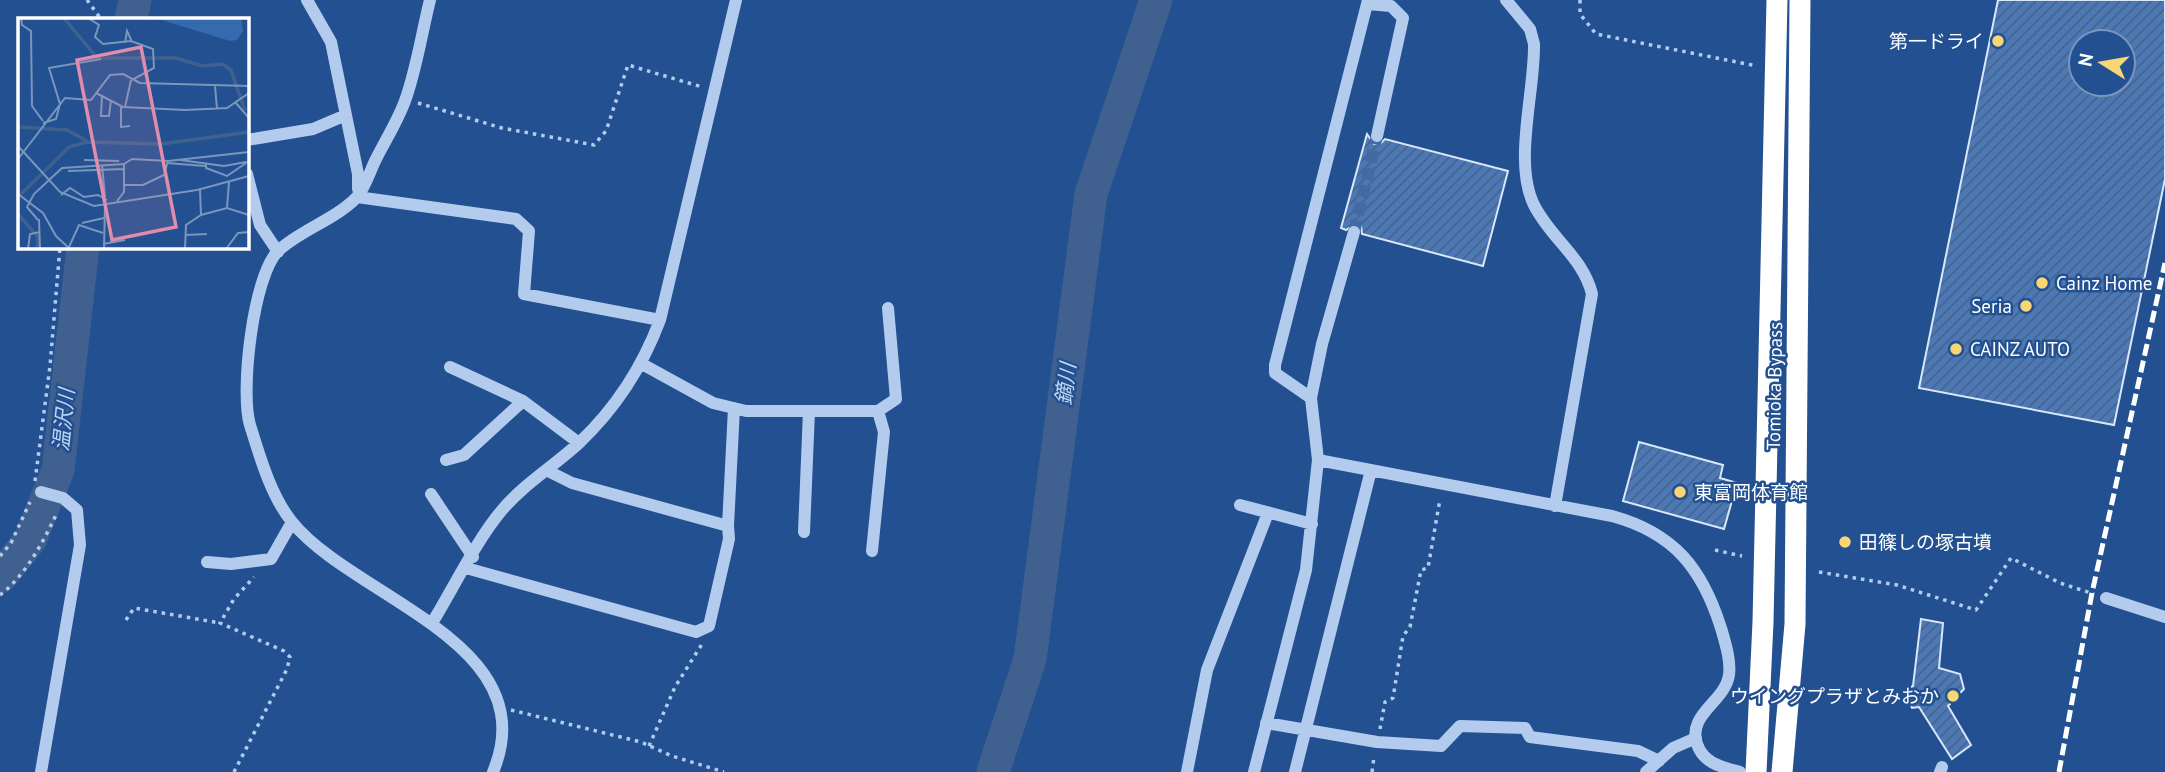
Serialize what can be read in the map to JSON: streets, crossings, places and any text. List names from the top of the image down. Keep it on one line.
{"streets":{"highway":["Tomioka Bypass"]},"water":["鏑川","温沢川"],"places":["第一ドライ","Cainz Home","Seria","CAINZ AUTO","東富岡体育館","田篠しの塚古墳","ウイングプラザとみおか"],"north":"left"}
